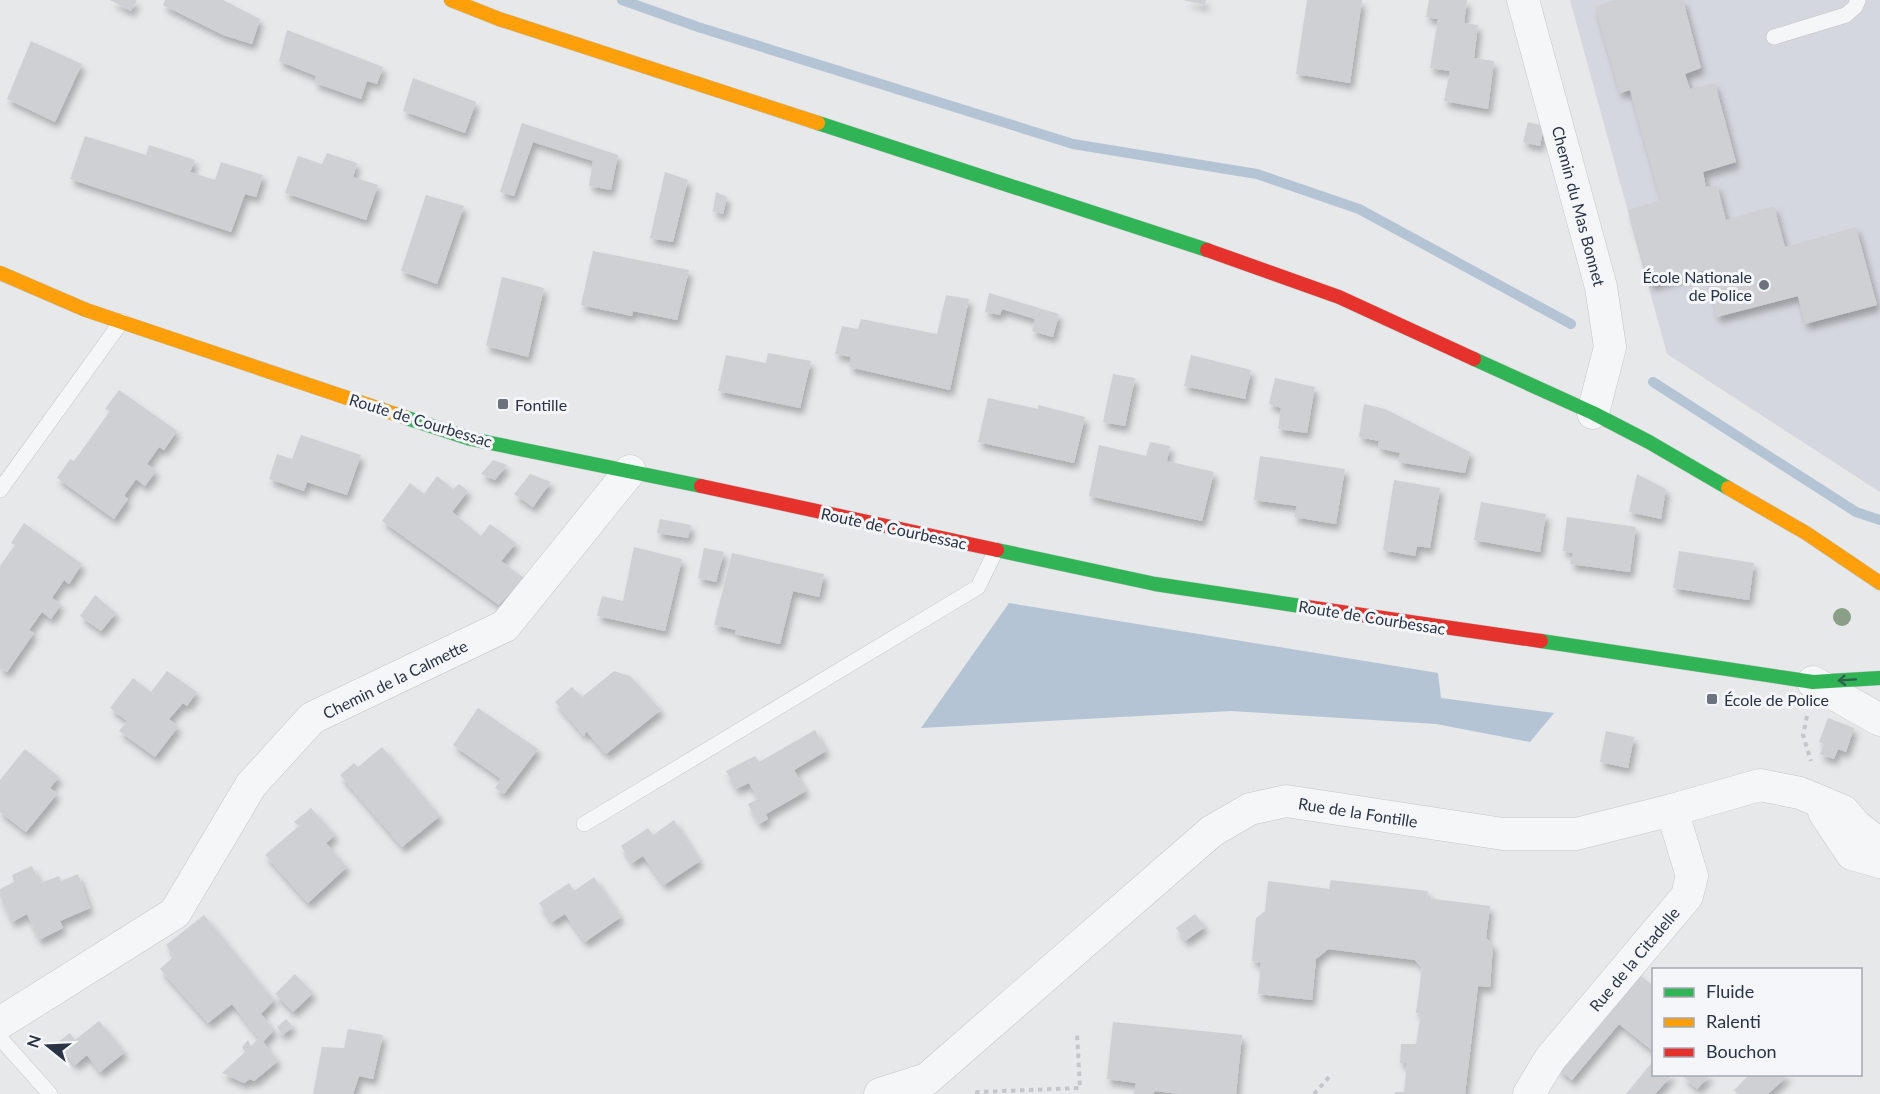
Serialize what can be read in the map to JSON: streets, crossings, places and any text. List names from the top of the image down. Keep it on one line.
{"streets":{"street":["Chemin du Mas Bonnet","Route de Courbessac","Chemin de la Calmette","Rue de la Fontille","Rue de la Citadelle"]},"crossings":[["Route de Courbessac","Chemin de la Calmette"],["Rue de la Fontille","Rue de la Citadelle"]],"places":{"other":["École Nationale de Police"],"transit":["Fontille","École de Police"]},"legend":["Fluide","Ralenti","Bouchon"],"north":"left"}
